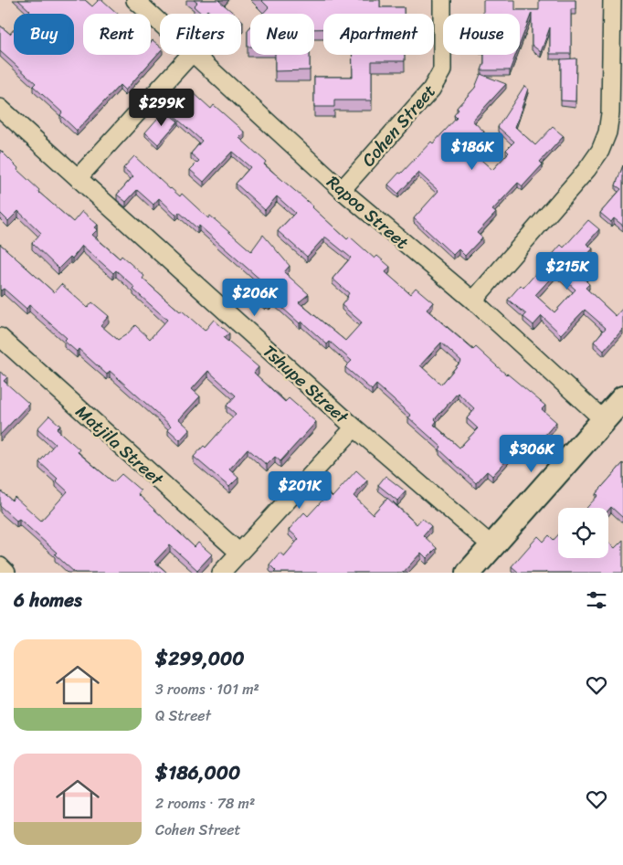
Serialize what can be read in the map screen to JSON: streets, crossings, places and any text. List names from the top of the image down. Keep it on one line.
{"streets":{"street":["Cohen Street","Rapoo Street","Tshupe Street","Matjila Street"]},"crossings":[["Cohen Street","Rapoo Street"]],"page":{"chip":["Buy","Rent","Filters","New","Apartment","House"],"price":["$299K","$186K","$215K","$206K","$306K","$201K"],"heading":"6 homes","list":[{"name":"$299,000","note":"3 rooms · 101 m² · Q Street"},{"name":"$186,000","note":"2 rooms · 78 m² · Cohen Street"}]}}
